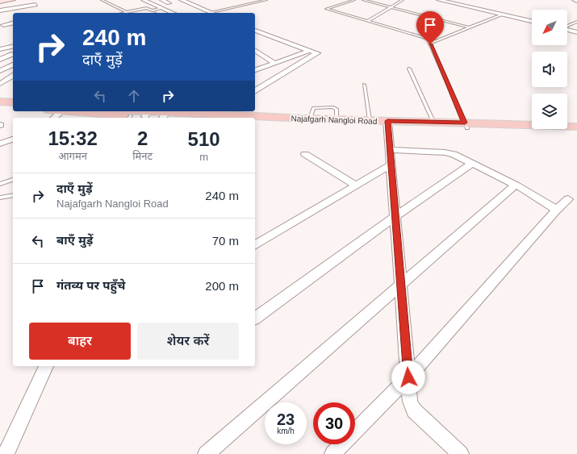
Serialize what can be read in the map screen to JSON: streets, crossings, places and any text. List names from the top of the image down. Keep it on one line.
{"streets":{"main road":["Najafgarh Nangloi Road"]},"north":"bottom left","page":{"turn":["240 m","दाएँ मुड़ें"],"eta":["15:32","आगमन","2","मिनट","510","m"],"list":[{"name":"दाएँ मुड़ें","note":"Najafgarh Nangloi Road","value":"240 m"},{"name":"बाएँ मुड़ें","value":"70 m"},{"name":"गंतव्य पर पहुँचे","value":"200 m"}],"buttons":["बाहर","शेयर करें"],"speed":"23 km/h","limit":"30"}}
